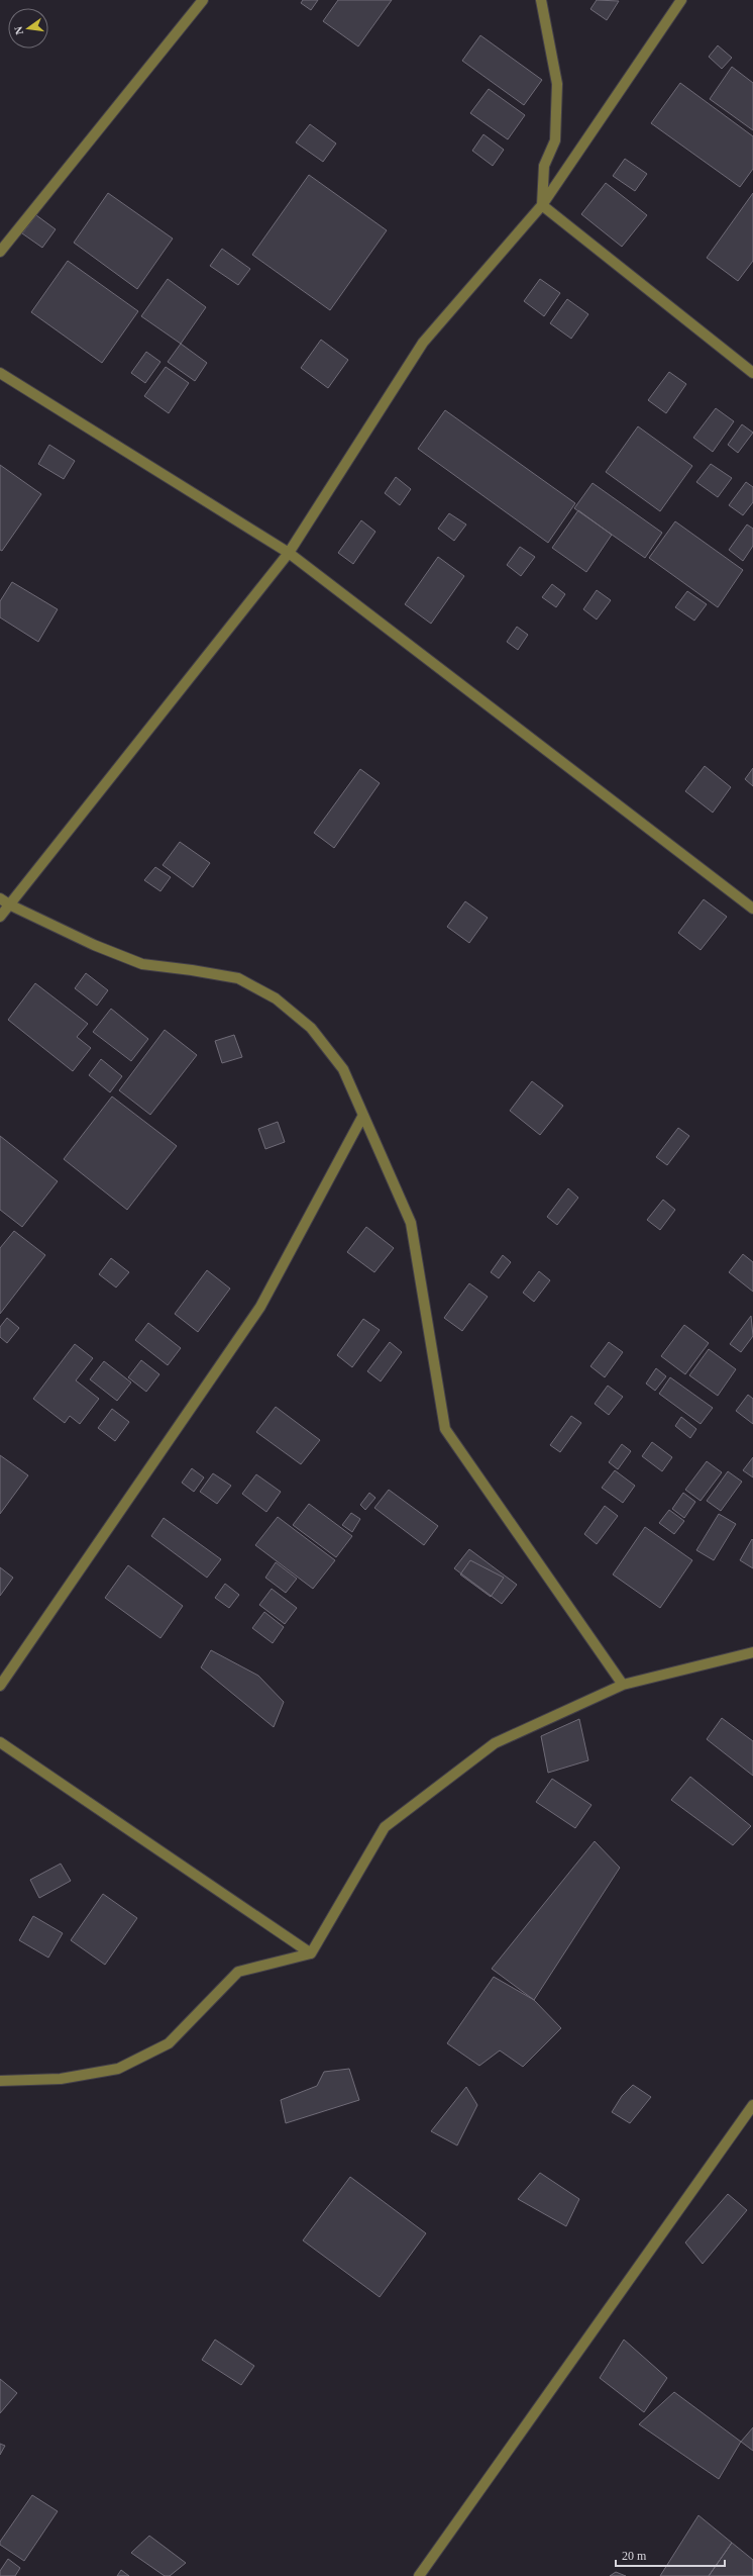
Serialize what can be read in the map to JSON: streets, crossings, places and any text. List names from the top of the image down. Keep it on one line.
{"scale_bar":"20 m","north":"left"}
